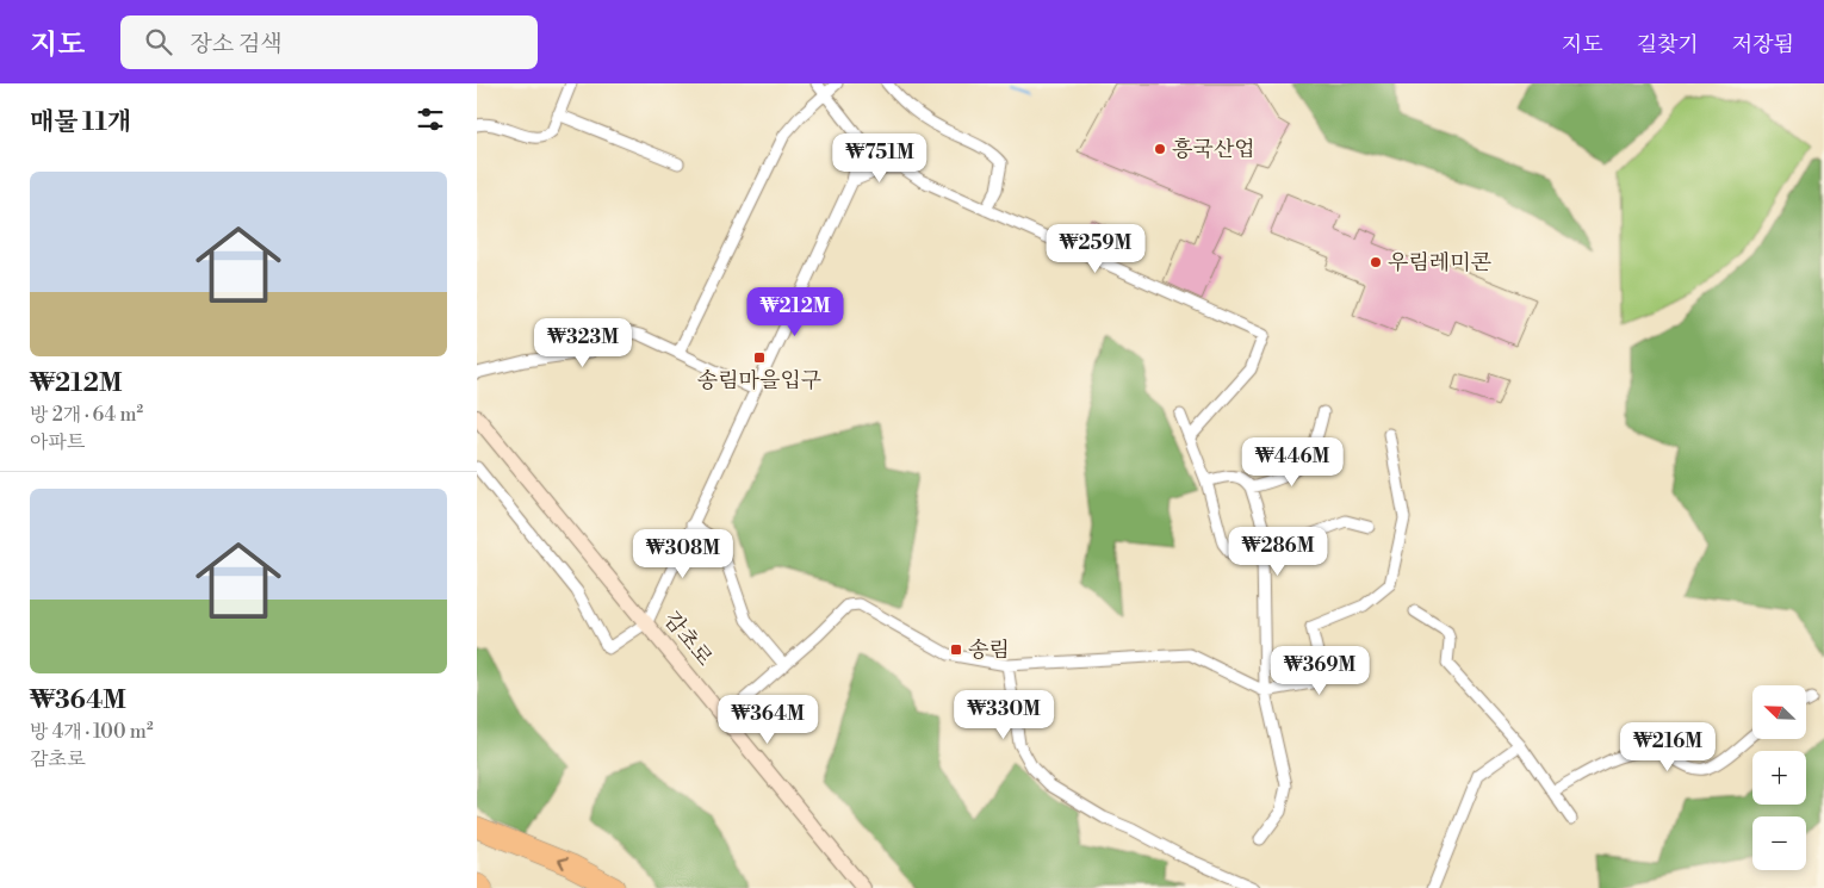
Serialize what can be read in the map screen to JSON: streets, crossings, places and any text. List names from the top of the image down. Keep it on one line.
{"streets":{"main road":["감초로"]},"places":{"other":["흥국산업","우림레미콘"],"transit":["송림마을입구","송림"]},"north":"top left","page":{"header":"지도","search":"장소 검색","nav":["지도","길찾기","저장됨"],"heading":"매물 11개","price":["₩751M","₩259M","₩212M","₩323M","₩446M","₩286M","₩308M","₩369M","₩330M","₩364M","₩216M"],"list":[{"name":"₩212M","note":"방 2개 · 64 m² · 아파트"},{"name":"₩364M","note":"방 4개 · 100 m² · 감초로"}],"map_buttons":["+","−"]}}
